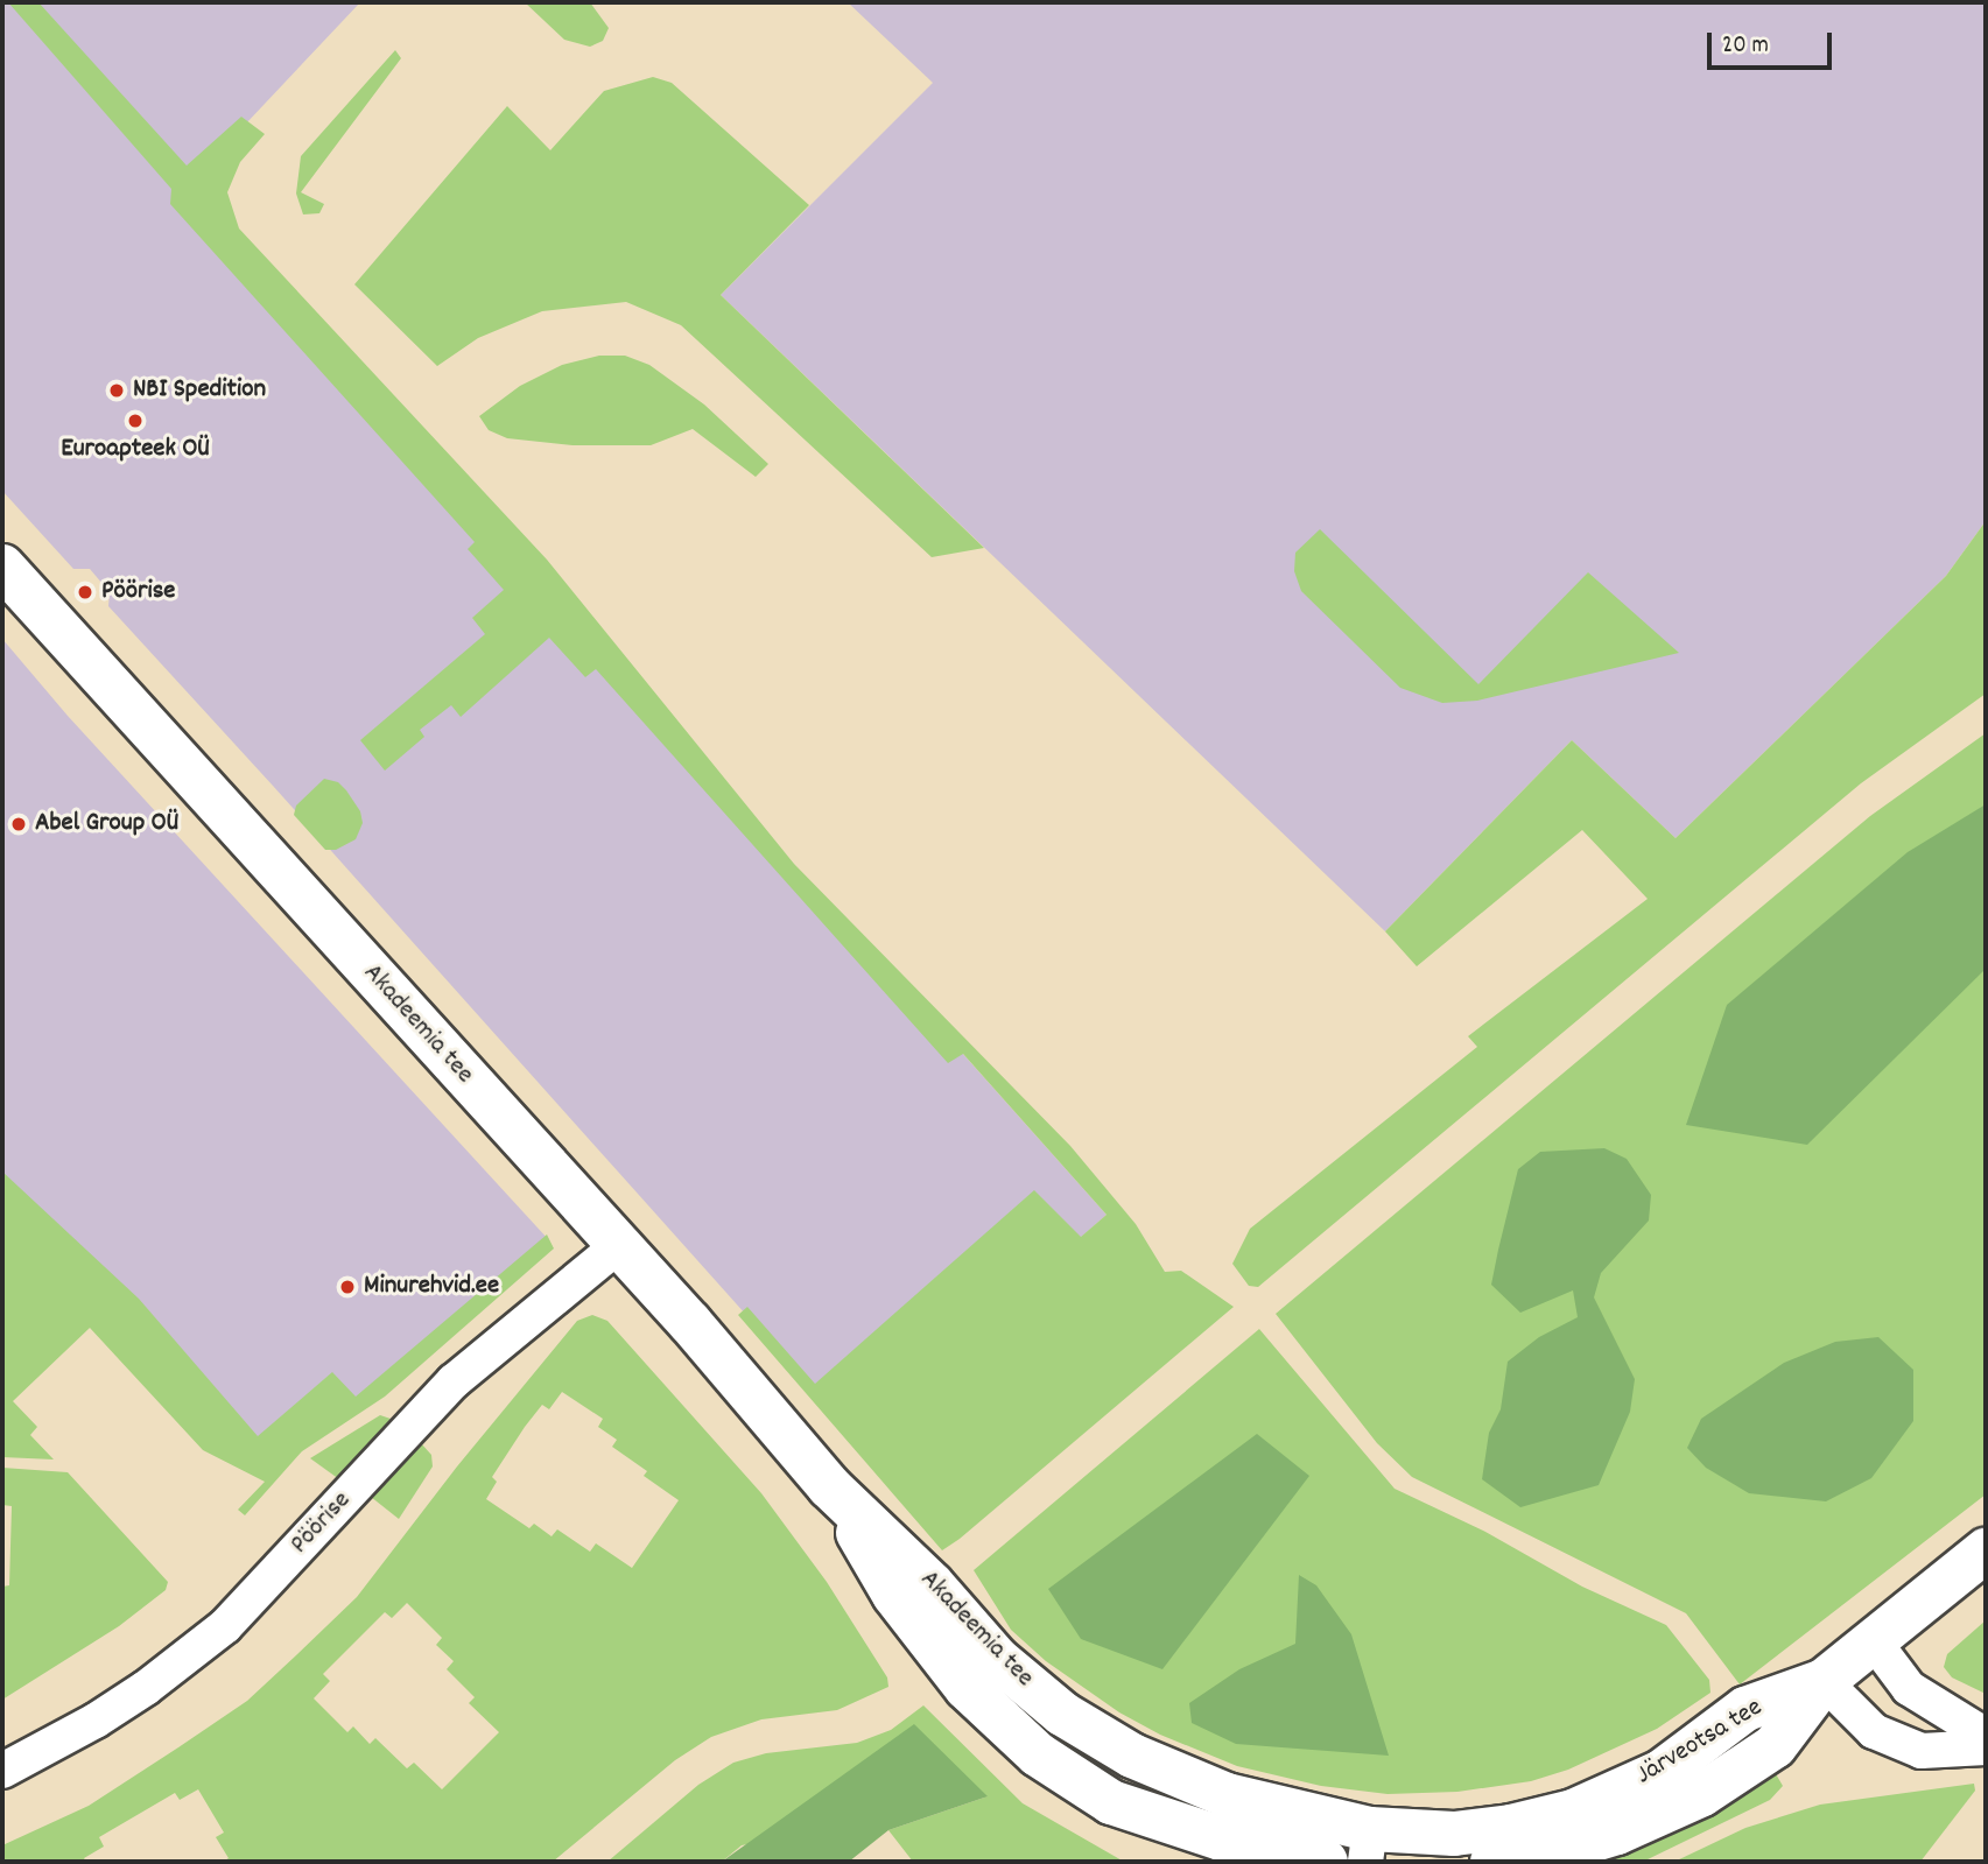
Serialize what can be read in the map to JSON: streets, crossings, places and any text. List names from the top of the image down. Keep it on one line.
{"streets":{"main road":["Akadeemia tee","Järveotsa tee"],"street":["Pöörise"]},"crossings":[["Akadeemia tee","Pöörise"],["Akadeemia tee","Järveotsa tee"]],"places":["NBI Spedition","Euroapteek OÜ","Pöörise","Abel Group OÜ","Minurehvid.ee"],"scale_bar":"20 m"}
